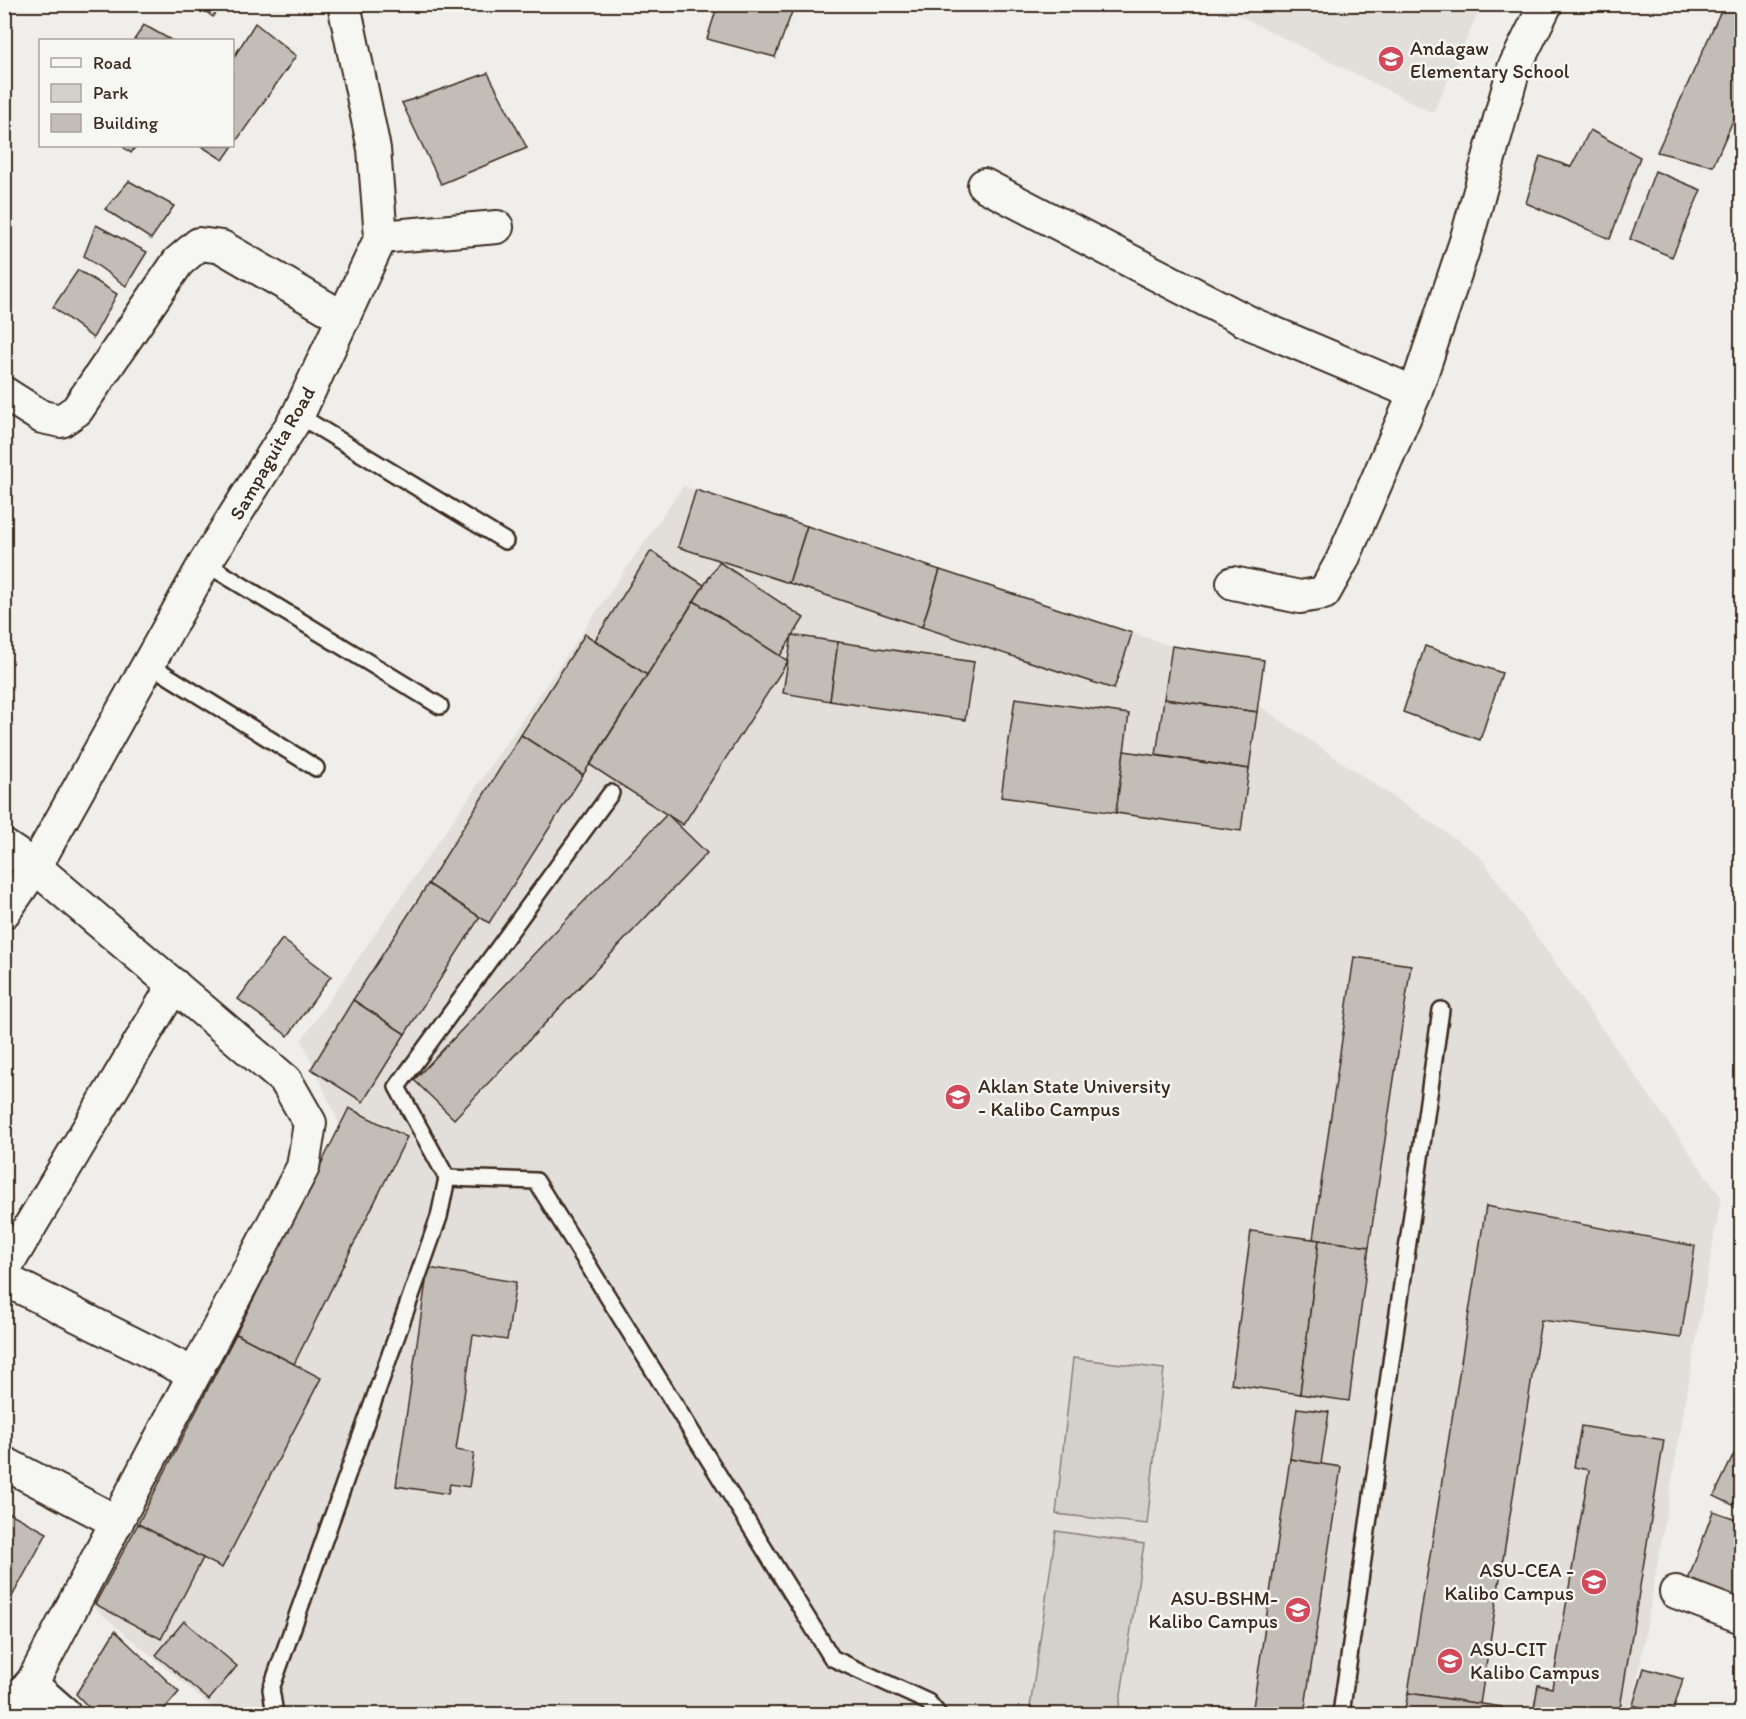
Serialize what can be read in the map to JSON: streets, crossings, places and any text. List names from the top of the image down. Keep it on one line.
{"streets":{"street":["Sampaguita Road"]},"places":{"school or university":["Andagaw Elementary School","Aklan State University - Kalibo Campus","ASU-CEA - Kalibo Campus","ASU-BSHM- Kalibo Campus","ASU-CIT Kalibo Campus"]},"legend":["Road","Park","Building"]}
